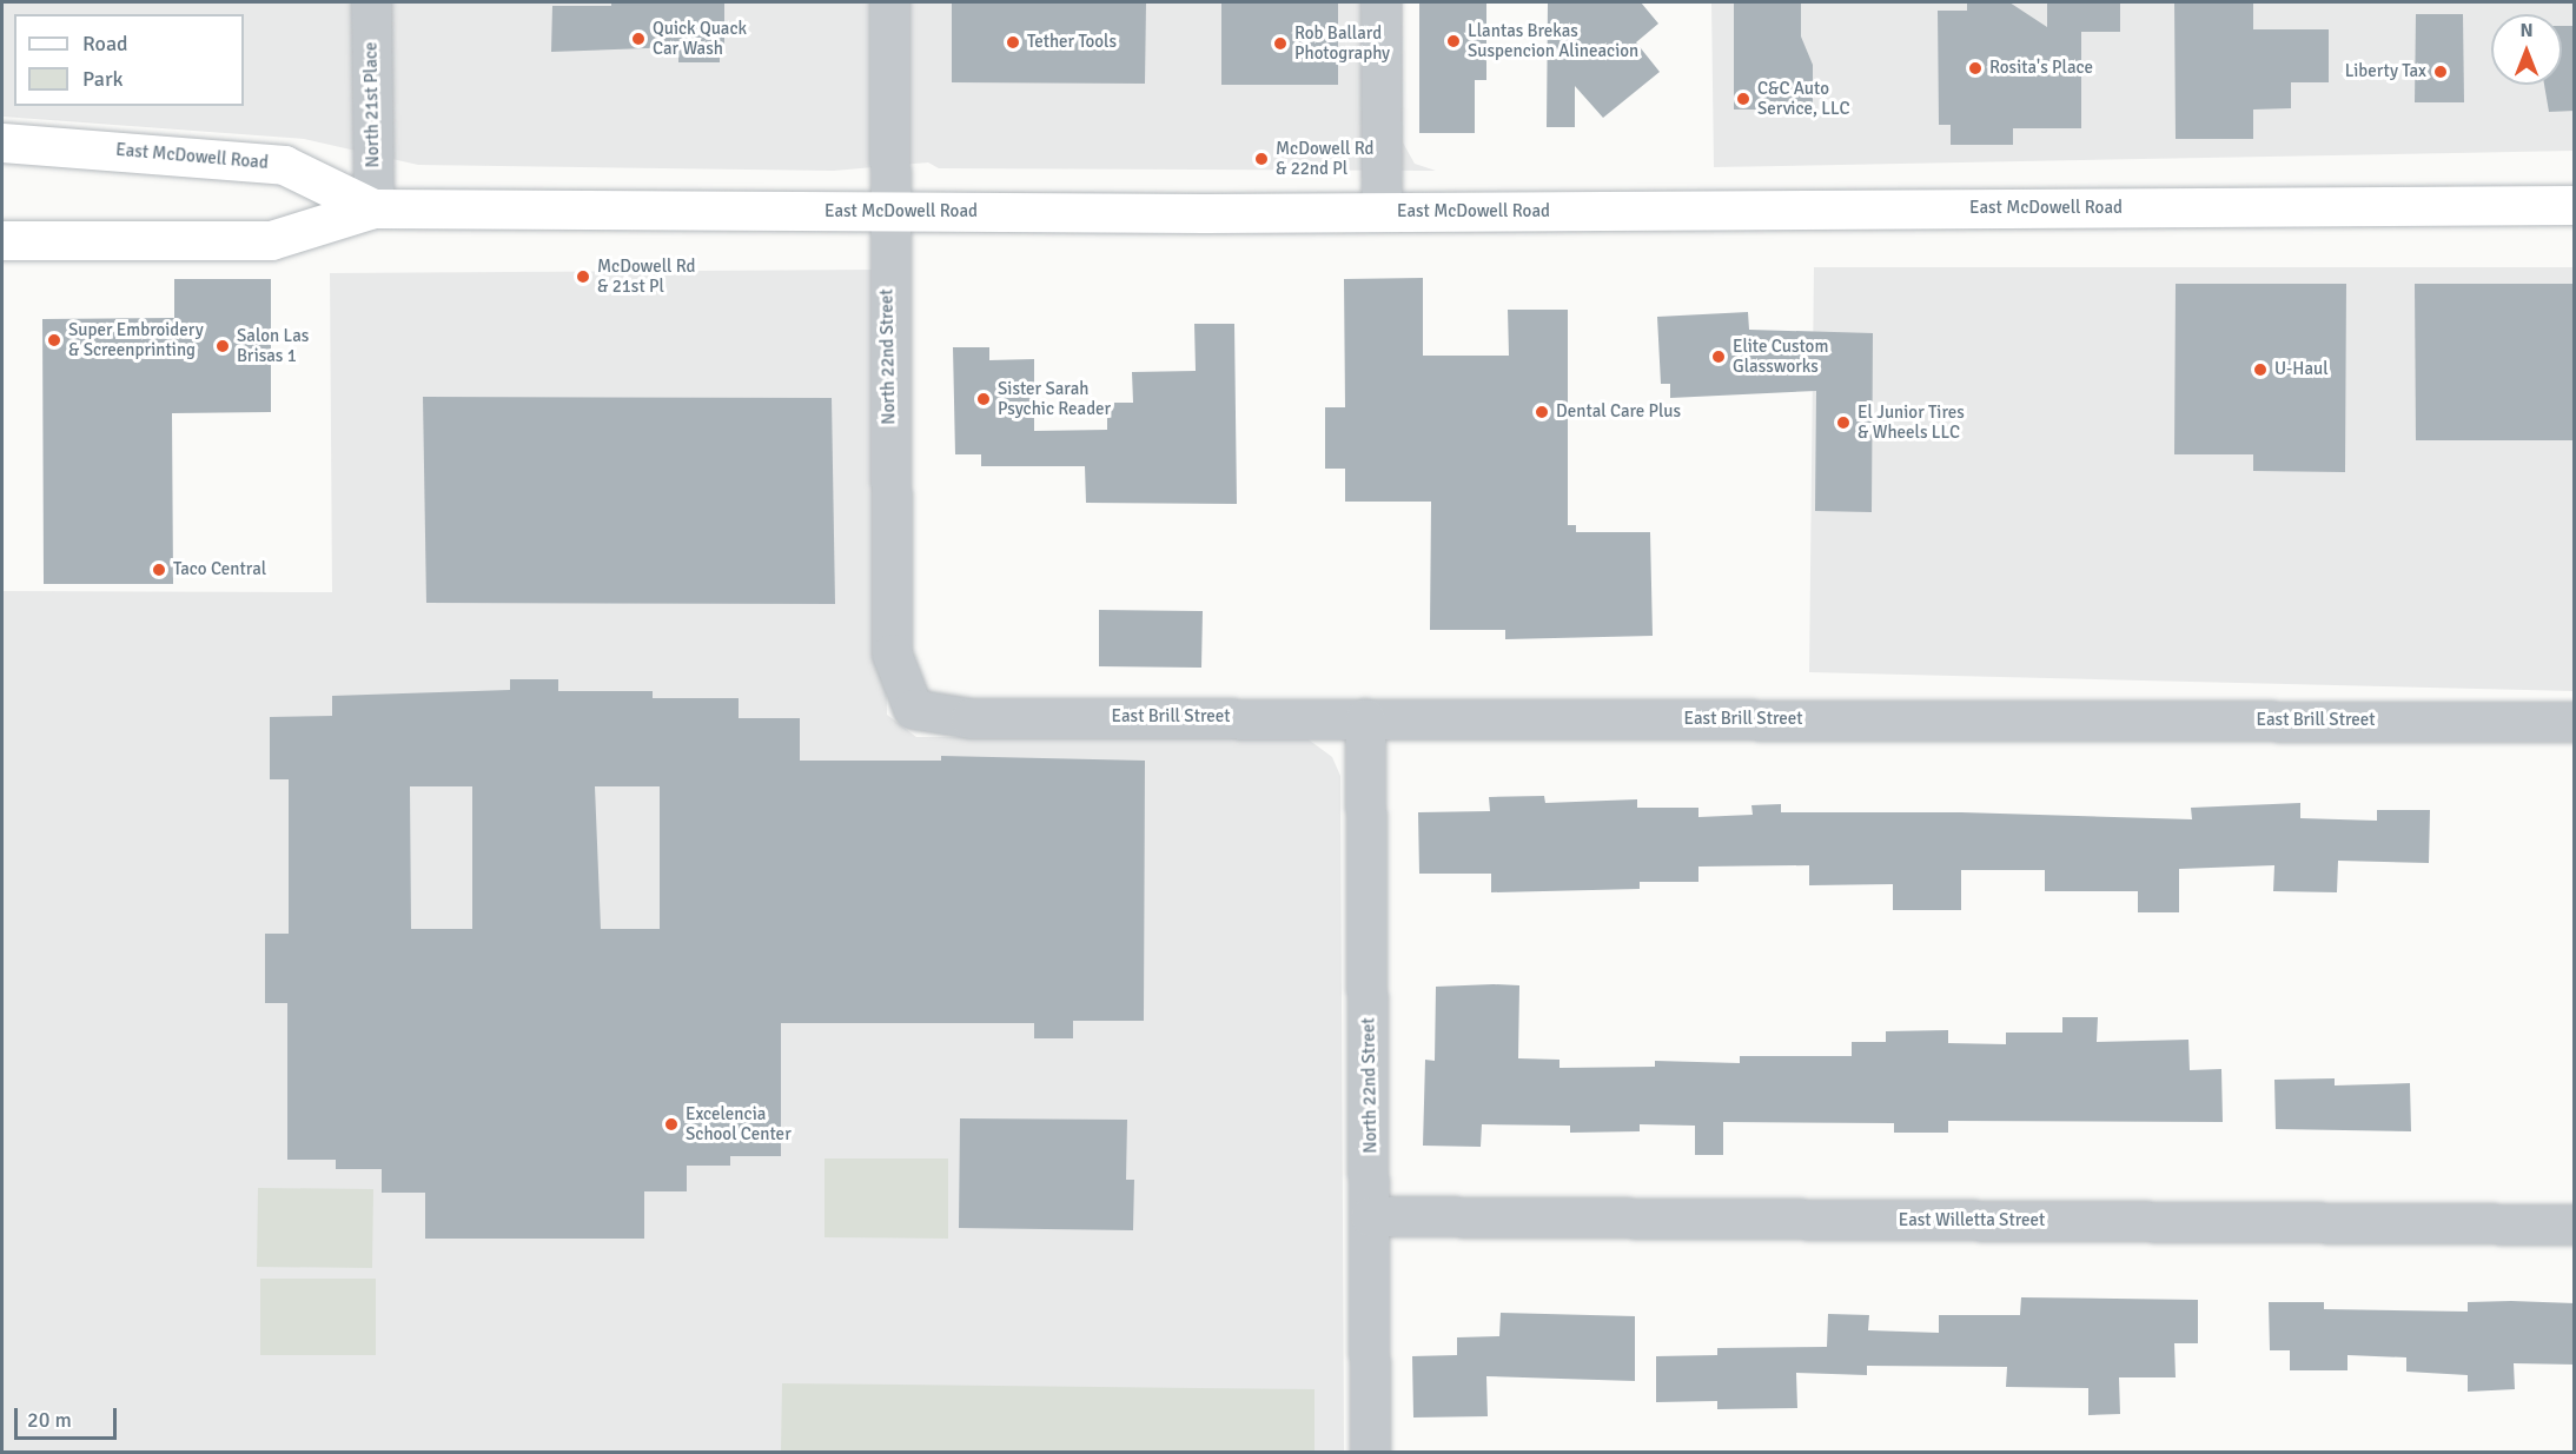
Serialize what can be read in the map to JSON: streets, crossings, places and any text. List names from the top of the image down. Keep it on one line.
{"streets":{"main road":["East McDowell Road"],"street":["North 21st Place","North 22nd Street","East Brill Street","East Willetta Street"]},"crossings":[["North 21st Place","East McDowell Road"],["East McDowell Road","North 22nd Street"],["North 22nd Street","East Brill Street"],["North 22nd Street","East Willetta Street"]],"places":["Quick Quack Car Wash","Llantas Brekas Suspencion Alineacion","Tether Tools","Rob Ballard Photography","Rosita's Place","Liberty Tax","C&C Auto Service, LLC","McDowell Rd & 22nd Pl","McDowell Rd & 21st Pl","Super Embroidery & Screenprinting","Salon Las Brisas 1","Elite Custom Glassworks","U-Haul","Sister Sarah Psychic Reader","Dental Care Plus","El Junior Tires & Wheels LLC","Taco Central","Excelencia School Center"],"legend":["Road","Park"],"scale_bar":"20 m","north":"top"}
